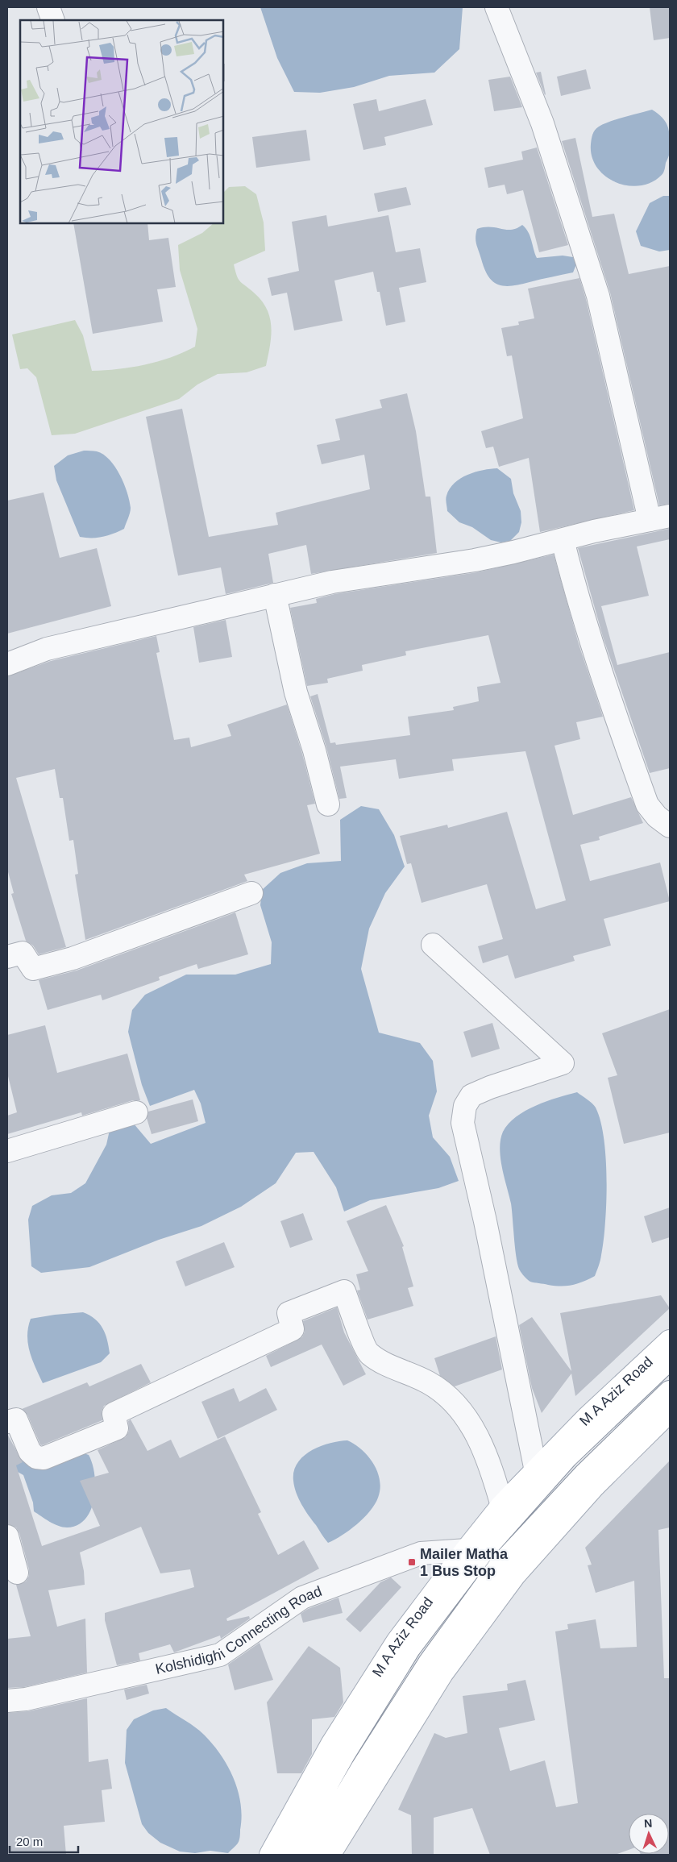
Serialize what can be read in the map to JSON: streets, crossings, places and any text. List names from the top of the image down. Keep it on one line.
{"streets":{"main road":["M A Aziz Road"],"street":["Kolshidighi Connecting Road"]},"crossings":[["M A Aziz Road","Kolshidighi Connecting Road"]],"places":{"transit":["Mailer Matha 1 Bus Stop"]},"scale_bar":"20 m","north":"top"}
